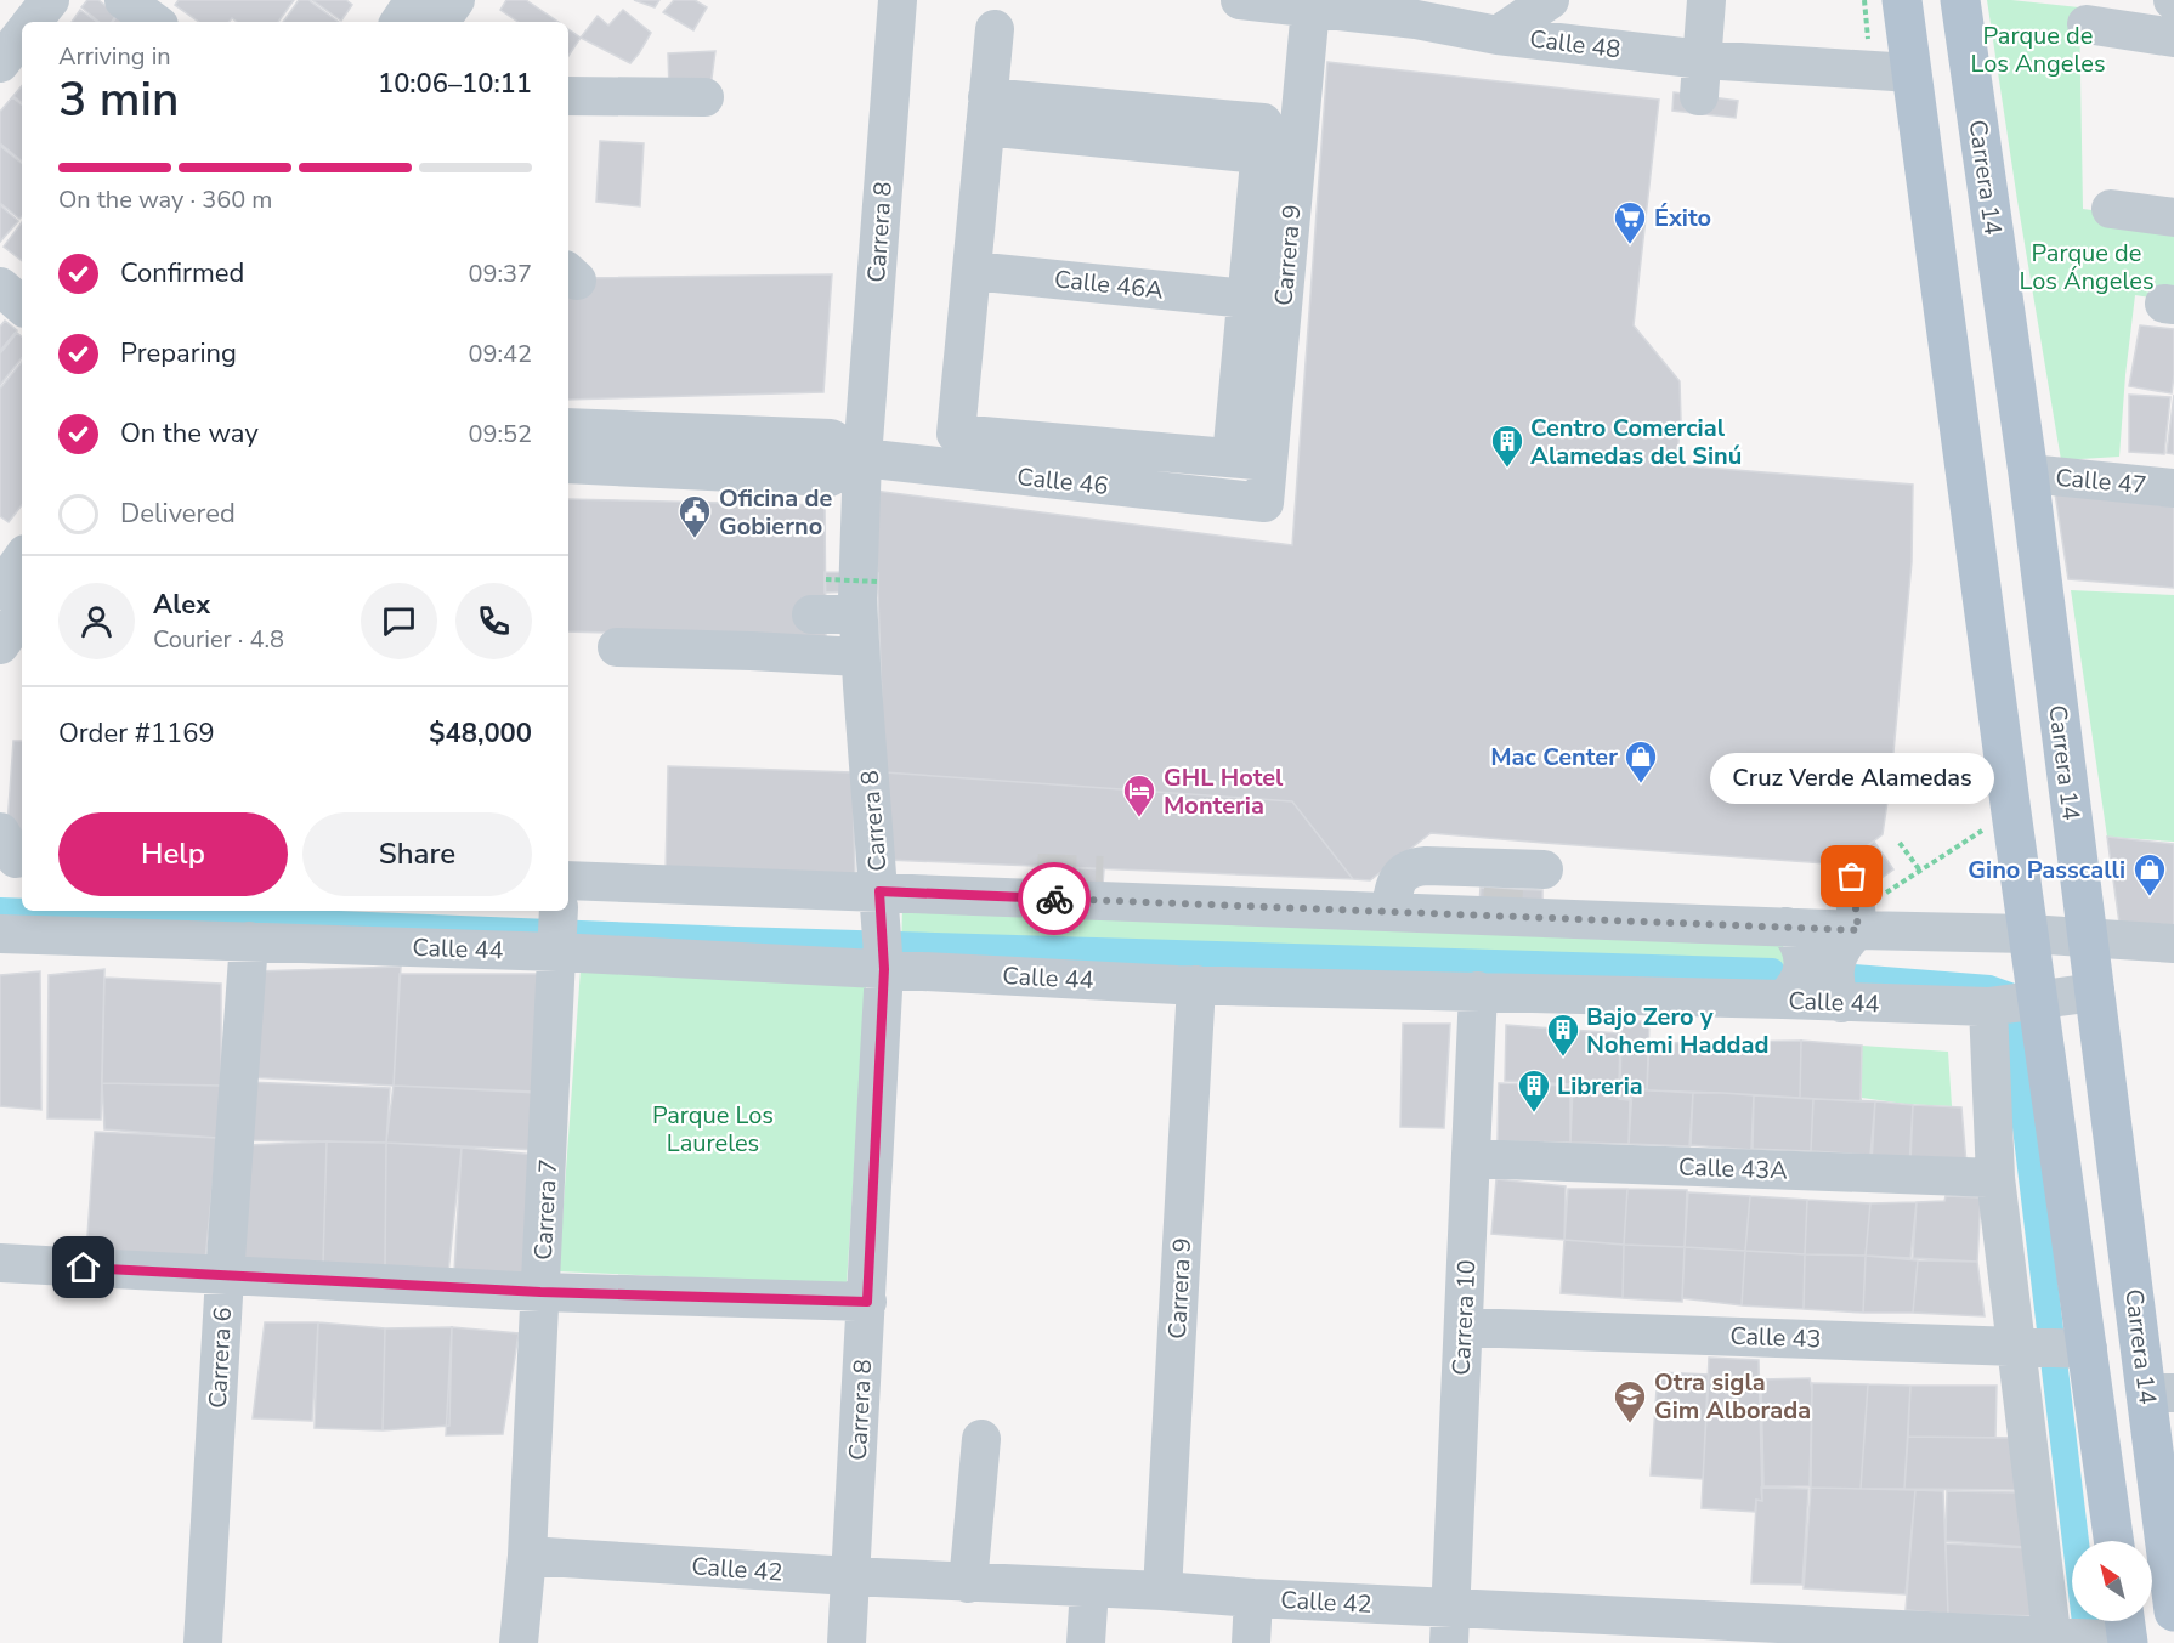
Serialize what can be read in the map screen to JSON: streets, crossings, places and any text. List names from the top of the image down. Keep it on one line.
{"streets":{"main road":["Carrera 14"],"street":["Calle 48","Carrera 8","Carrera 9","Calle 46A","Calle 46","Calle 47","Calle 44","Calle 43A","Carrera 7","Carrera 10","Calle 43","Carrera 6","Calle 42"]},"crossings":[["Calle 48","Carrera 9"],["Carrera 14","Calle 47"],["Carrera 14","Calle 44"],["Carrera 8","Calle 46"],["Carrera 8","Calle 44"],["Carrera 8","Calle 42"],["Carrera 9","Calle 46A"],["Carrera 9","Calle 46"],["Carrera 9","Calle 44"],["Carrera 9","Calle 42"],["Calle 44","Carrera 7"],["Calle 44","Carrera 10"],["Calle 44","Carrera 6"],["Calle 43A","Carrera 10"],["Carrera 7","Calle 42"],["Carrera 10","Calle 43"],["Carrera 10","Calle 42"]],"parks":["Parque de Los Angeles","Parque de Los Ángeles","Parque Los Laureles"],"places":{"supermarket":["Éxito"],"building":["Centro Comercial Alamedas del Sinú","Bajo Zero y Nohemi Haddad","Libreria"],"public building":["Oficina de Gobierno"],"shop":["Mac Center","Gino Passcalli"],"hotel":["GHL Hotel Monteria"],"other":["Cruz Verde Alamedas"],"school or university":["Otra sigla Gim Alborada"]},"north":"top left","page":{"heading":["3 min","Arriving in","10:06–10:11"],"panel":["Alex","Courier · 4.8","Order #1169","$48,000"],"bar":"On the way · 360 m","list":[["Confirmed","09:37"],["Preparing","09:42"],["On the way","09:52"],"Delivered"],"bubble":"Cruz Verde Alamedas","buttons":["Help","Share"]}}
